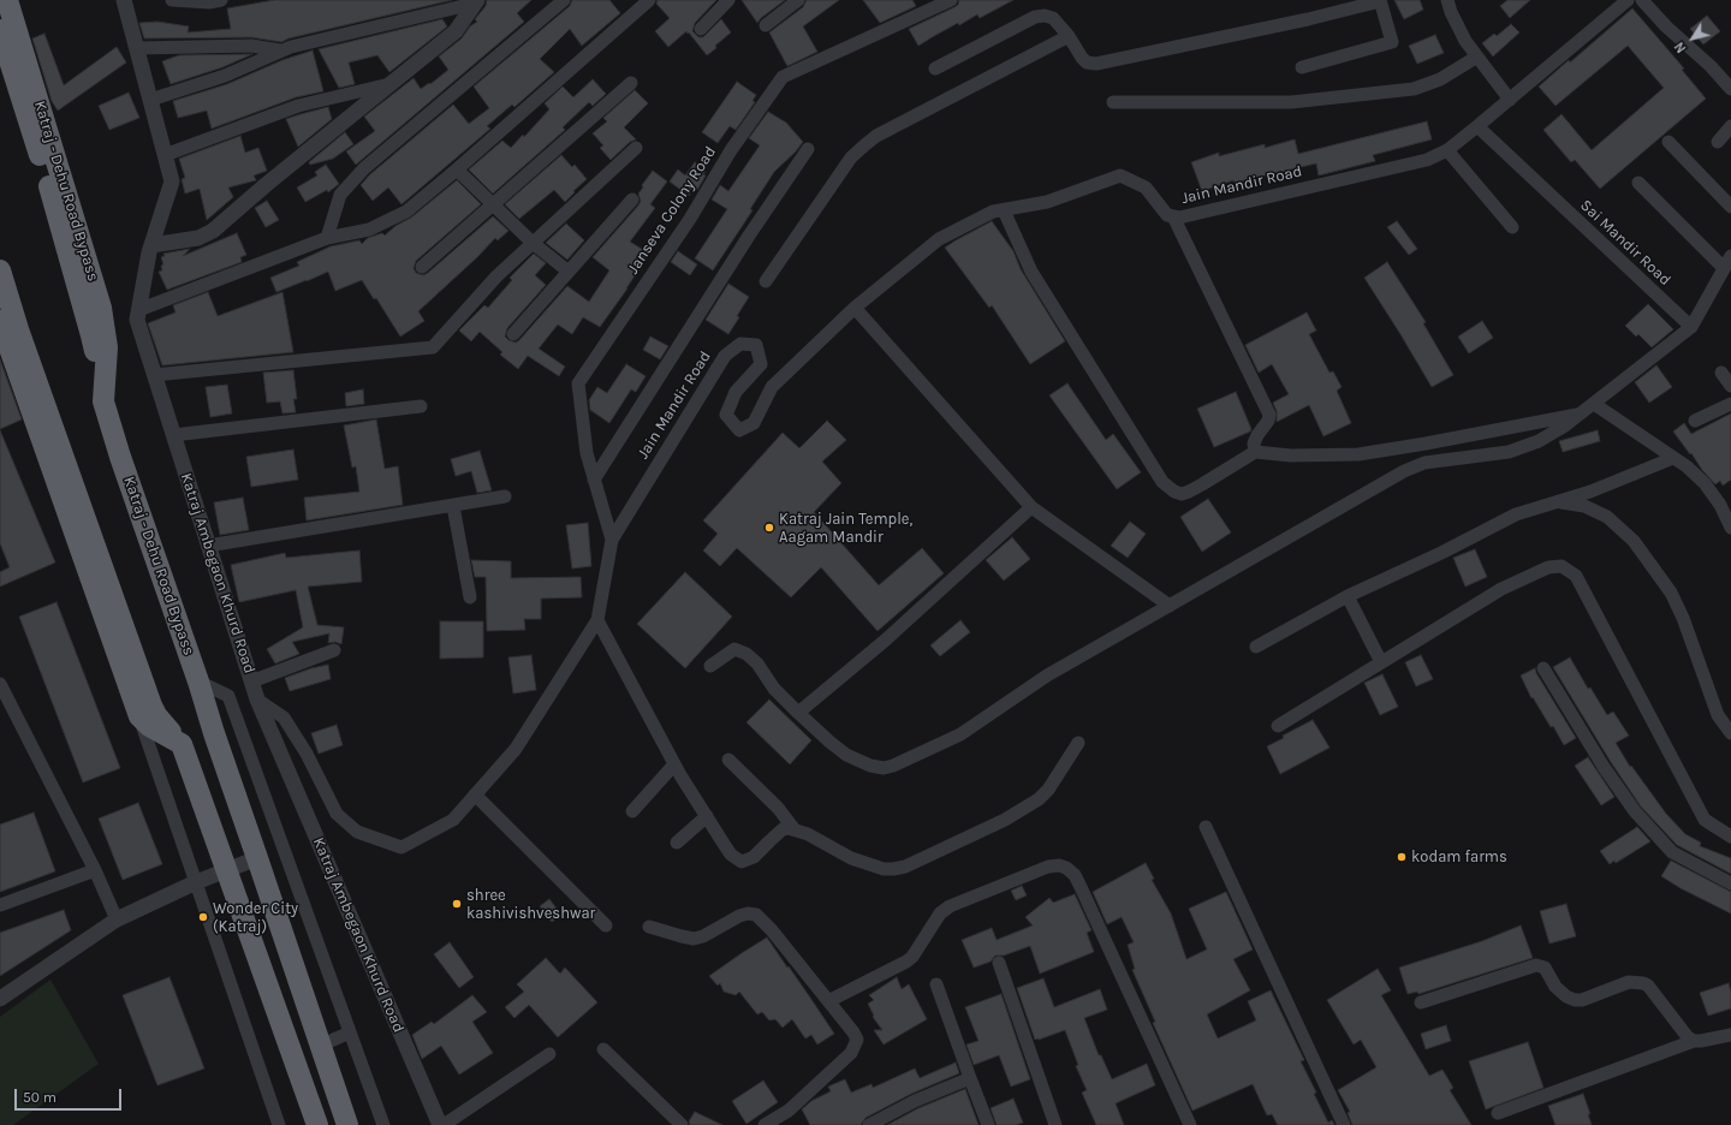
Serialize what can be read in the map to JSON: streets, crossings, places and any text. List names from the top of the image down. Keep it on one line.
{"streets":{"highway":["Katraj - Dehu Road Bypass"],"street":["Jain Mandir Road","Janseva Colony Road","Sai Mandir Road","Katraj Ambegaon Khurd Road"]},"crossings":[["Jain Mandir Road","Janseva Colony Road"],["Jain Mandir Road","Sai Mandir Road"],["Jain Mandir Road","Katraj Ambegaon Khurd Road"]],"places":["Katraj Jain Temple, Aagam Mandir","kodam farms","shree kashivishveshwar","Wonder City (Katraj)"],"scale_bar":"50 m","north":"bottom left"}
